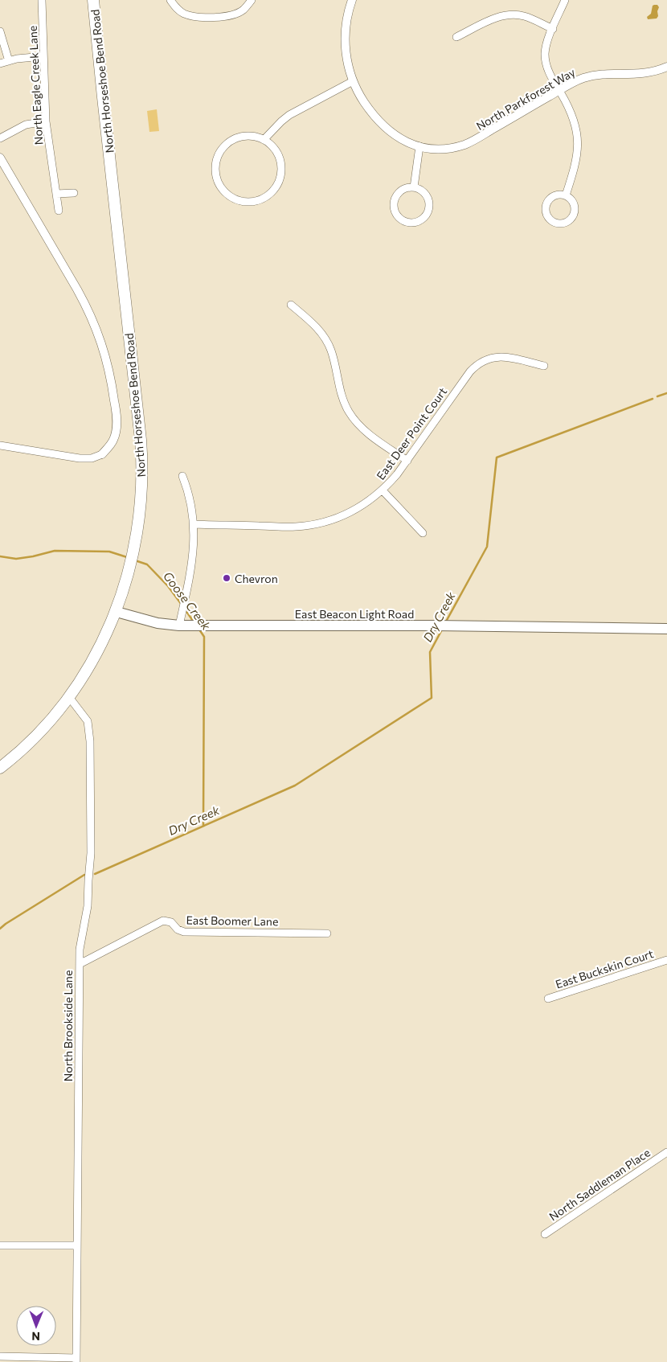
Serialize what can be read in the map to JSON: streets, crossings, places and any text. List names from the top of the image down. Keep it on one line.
{"streets":{"highway":["North Horseshoe Bend Road"],"main road":["East Beacon Light Road"],"street":["North Eagle Creek Lane","North Parkforest Way","East Deer Point Court","East Boomer Lane","East Buckskin Court","North Brookside Lane","North Saddleman Place"]},"crossings":[["North Horseshoe Bend Road","East Beacon Light Road"],["North Horseshoe Bend Road","North Brookside Lane"],["East Boomer Lane","North Brookside Lane"]],"water":["Goose Creek","Dry Creek"],"places":["Chevron"],"north":"bottom"}
